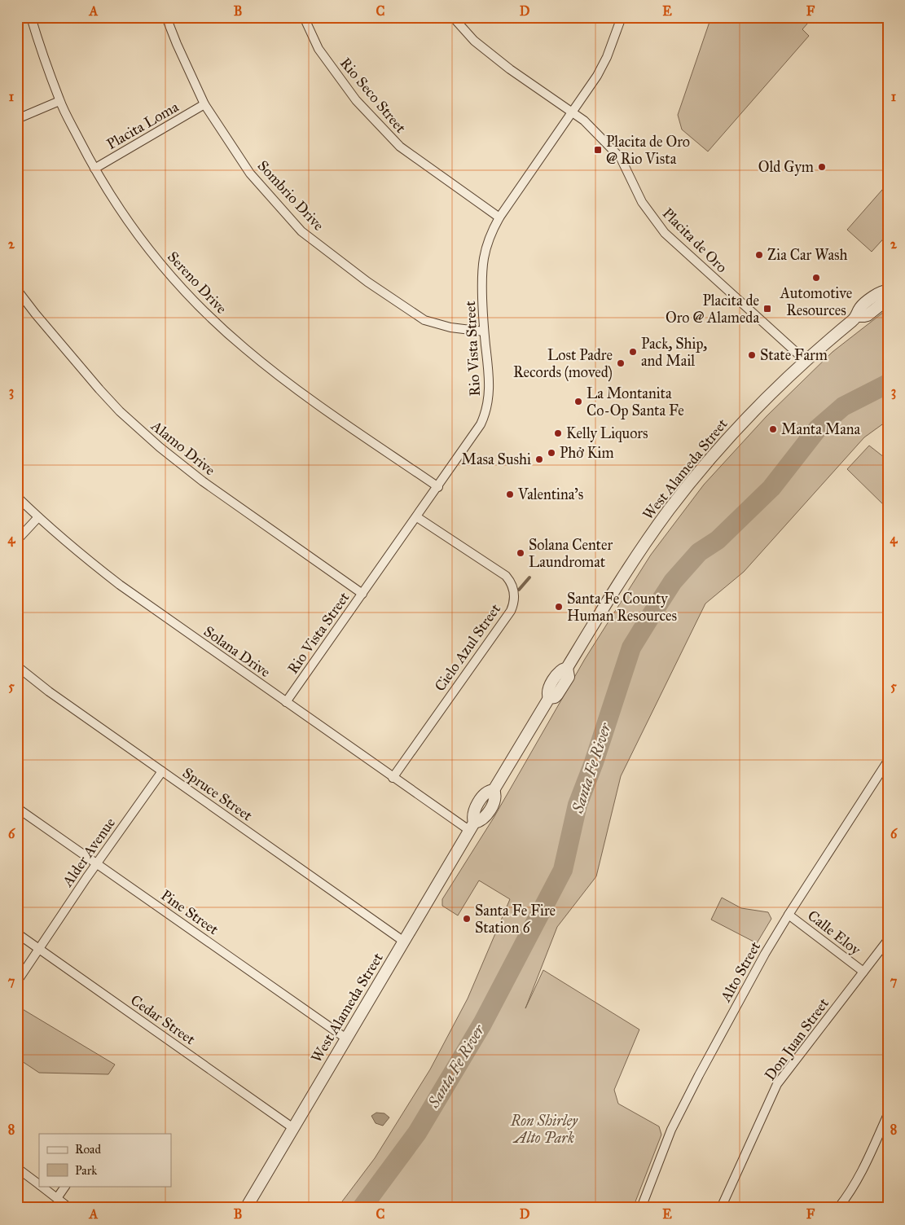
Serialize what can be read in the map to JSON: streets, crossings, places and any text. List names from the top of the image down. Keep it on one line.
{"streets":{"street":["Rio Seco Street","Placita Loma","Sombrio Drive","Placita de Oro","Sereno Drive","Rio Vista Street","Alamo Drive","West Alameda Street","Cielo Azul Street","Solana Drive","Spruce Street","Alder Avenue","Pine Street","Calle Eloy","Alto Street","Cedar Street","Don Juan Street"]},"crossings":[["Rio Seco Street","Rio Vista Street"],["Placita Loma","Sombrio Drive"],["Placita Loma","Sereno Drive"],["Sombrio Drive","Rio Vista Street"],["Placita de Oro","Rio Vista Street"],["Placita de Oro","West Alameda Street"],["Sereno Drive","Rio Vista Street"],["Rio Vista Street","Alamo Drive"],["Rio Vista Street","Cielo Azul Street"],["Rio Vista Street","Solana Drive"],["West Alameda Street","Solana Drive"],["West Alameda Street","Spruce Street"],["West Alameda Street","Pine Street"],["West Alameda Street","Cedar Street"],["Cielo Azul Street","Solana Drive"],["Spruce Street","Alder Avenue"],["Alder Avenue","Pine Street"],["Alder Avenue","Cedar Street"],["Calle Eloy","Alto Street"],["Calle Eloy","Don Juan Street"]],"water":["Santa Fe River"],"parks":["Ron Shirley Alto Park"],"places":{"transit":["Placita de Oro @ Rio Vista","Placita de Oro @ Alameda"],"other":["Old Gym","Zia Car Wash","Automotive Resources","Pack, Ship, and Mail","State Farm","Lost Padre Records (moved)","La Montanita Co-Op Santa Fe","Manta Mana","Kelly Liquors","Phở Kim","Masa Sushi","Valentina's","Solana Center Laundromat","Santa Fe County Human Resources","Santa Fe Fire Station 6"]},"legend":["Road","Park"],"grid":{"columns":["A","B","C","D","E","F"],"rows":["1","2","3","4","5","6","7","8"]}}
